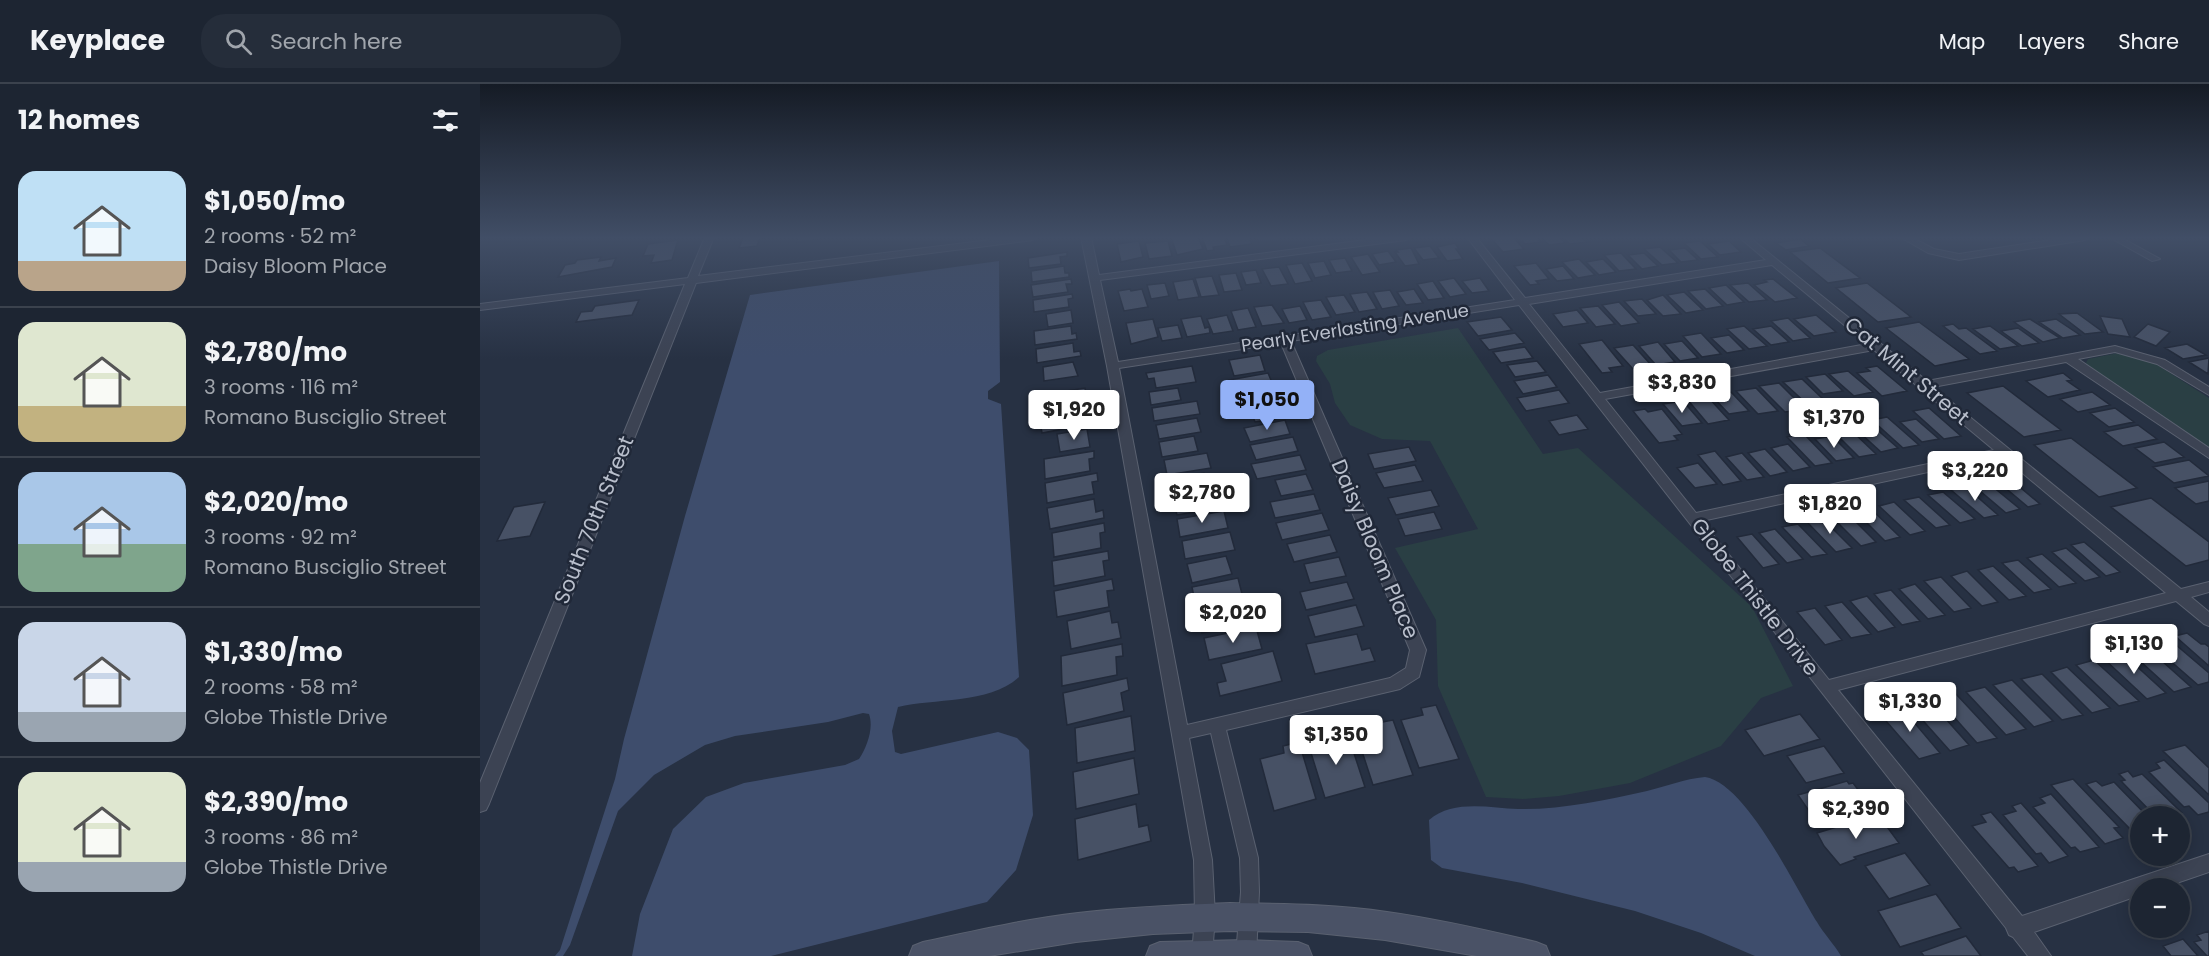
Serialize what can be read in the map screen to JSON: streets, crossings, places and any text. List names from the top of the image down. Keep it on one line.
{"streets":{"street":["Pearly Everlasting Avenue","Cat Mint Street","South 70th Street","Daisy Bloom Place","Globe Thistle Drive"]},"crossings":[["Pearly Everlasting Avenue","Daisy Bloom Place"],["Pearly Everlasting Avenue","Globe Thistle Drive"]],"page":{"header":"Keyplace","search":"Search here","nav":["Map","Layers","Share"],"heading":"12 homes","list":[{"name":"$1,050/mo","note":"2 rooms · 52 m² · Daisy Bloom Place"},{"name":"$2,780/mo","note":"3 rooms · 116 m² · Romano Busciglio Street"},{"name":"$2,020/mo","note":"3 rooms · 92 m² · Romano Busciglio Street"},{"name":"$1,330/mo","note":"2 rooms · 58 m² · Globe Thistle Drive"},{"name":"$2,390/mo","note":"3 rooms · 86 m² · Globe Thistle Drive"}],"price":["$3,830","$1,050","$1,920","$1,370","$3,220","$2,780","$1,820","$2,020","$1,130","$1,330","$1,350","$2,390"],"map_buttons":["+","−"]}}
